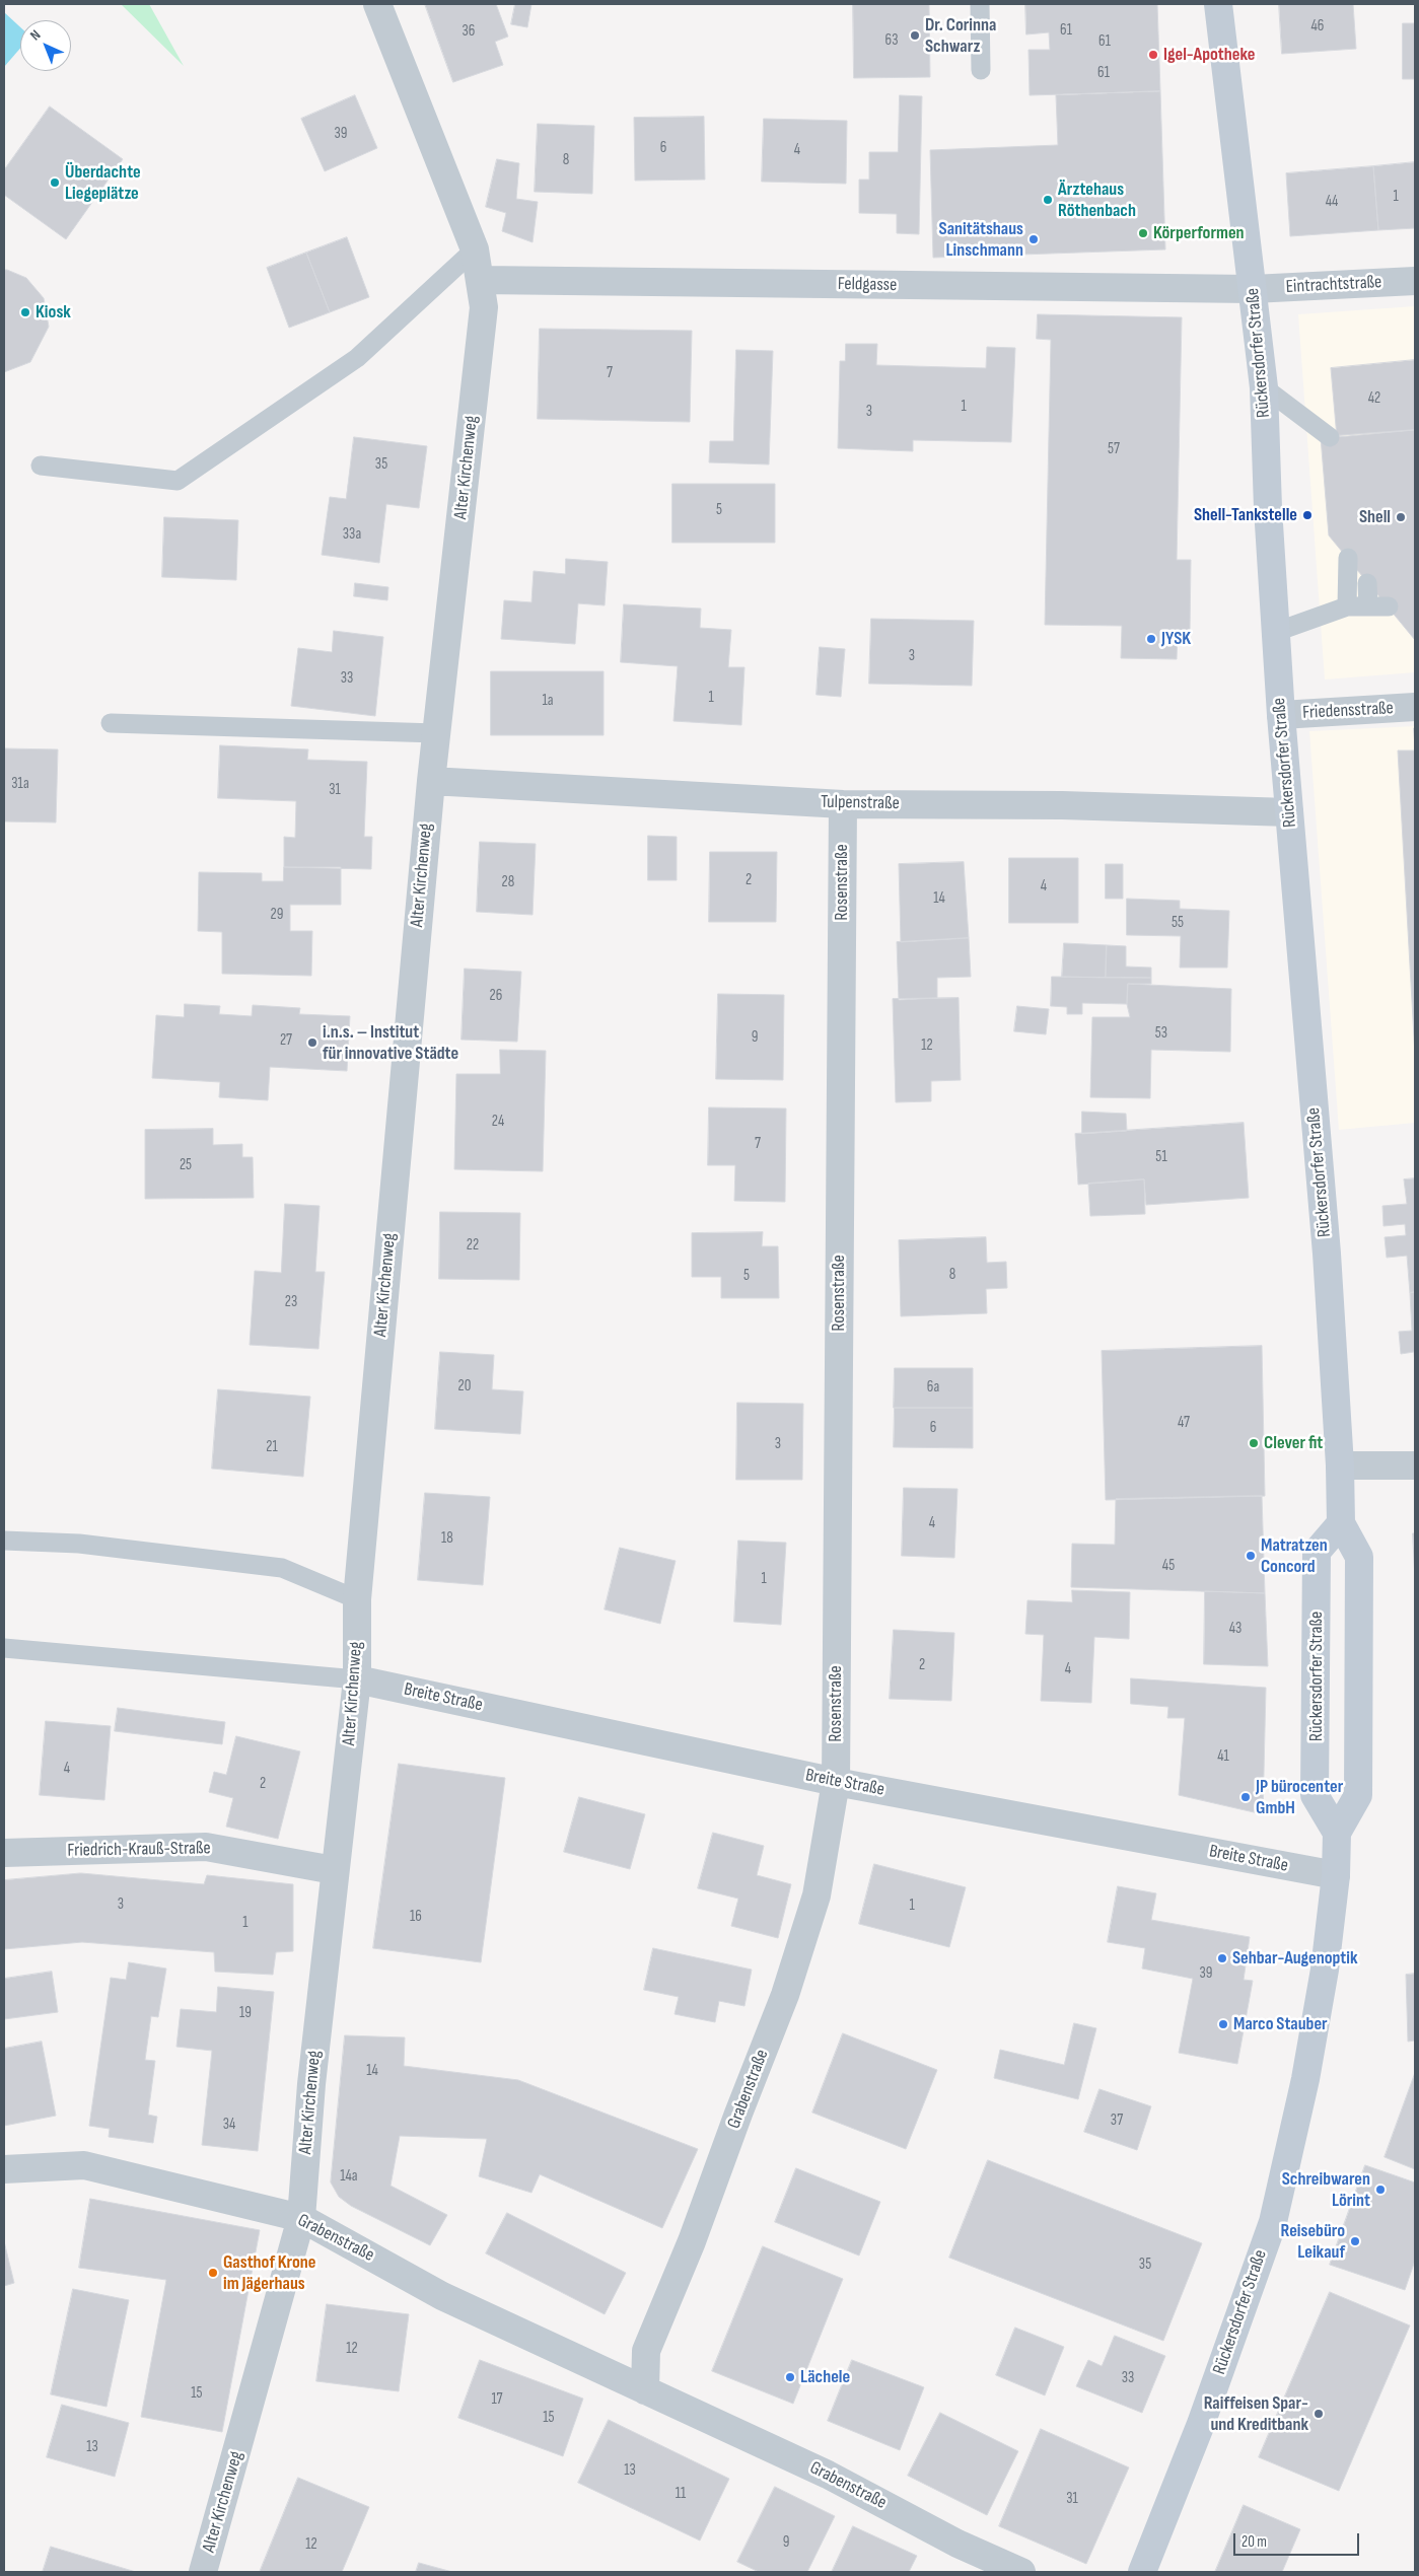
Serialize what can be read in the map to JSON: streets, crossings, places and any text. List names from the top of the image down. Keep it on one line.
{"streets":{"main road":["Rückersdorfer Straße"],"street":["Feldgasse","Eintrachtstraße","Alter Kirchenweg","Friedensstraße","Tulpenstraße","Rosenstraße","Breite Straße","Friedrich-Krauß-Straße","Grabenstraße"]},"crossings":[["Feldgasse","Eintrachtstraße"],["Feldgasse","Rückersdorfer Straße"],["Feldgasse","Alter Kirchenweg"],["Eintrachtstraße","Rückersdorfer Straße"],["Rückersdorfer Straße","Friedensstraße"],["Rückersdorfer Straße","Tulpenstraße"],["Rückersdorfer Straße","Breite Straße"],["Alter Kirchenweg","Tulpenstraße"],["Alter Kirchenweg","Breite Straße"],["Alter Kirchenweg","Friedrich-Krauß-Straße"],["Alter Kirchenweg","Grabenstraße"],["Tulpenstraße","Rosenstraße"],["Rosenstraße","Breite Straße"],["Rosenstraße","Grabenstraße"],["Breite Straße","Grabenstraße"]],"places":["Dr. Corinna Schwarz","Igel-Apotheke","Überdachte Liegeplätze","Ärztehaus Röthenbach","Körperformen","Sanitätshaus Linschmann","Kiosk","Shell-Tankstelle","Shell","JYSK","i.n.s. – Institut für innovative Städte","Clever fit","Matratzen Concord","JP bürocenter GmbH","Sehbar-Augenoptik","Marco Stauber","Schreibwaren Lörint","Reisebüro Leikauf","Gasthof Krone im Jägerhaus","Lächele","Raiffeisen Spar- und Kreditbank"],"house_numbers":["46","61","36","63","61","61","39","6","4","8","1","44","7","42","1","3","57","35","5","33a","3","33","1","1a","31a","31","2","28","4","14","29","55","26","53","9","27","12","24","7","51","25","22","8","5","23","20","6a","47","6","3","21","4","18","45","1","43","2","4","41","4","2","3","1","16","1","39","19","14","37","34","14a","35","12","33","15","17","15","13","13","11","31","9","12"],"scale_bar":"20 m","north":"top left"}
